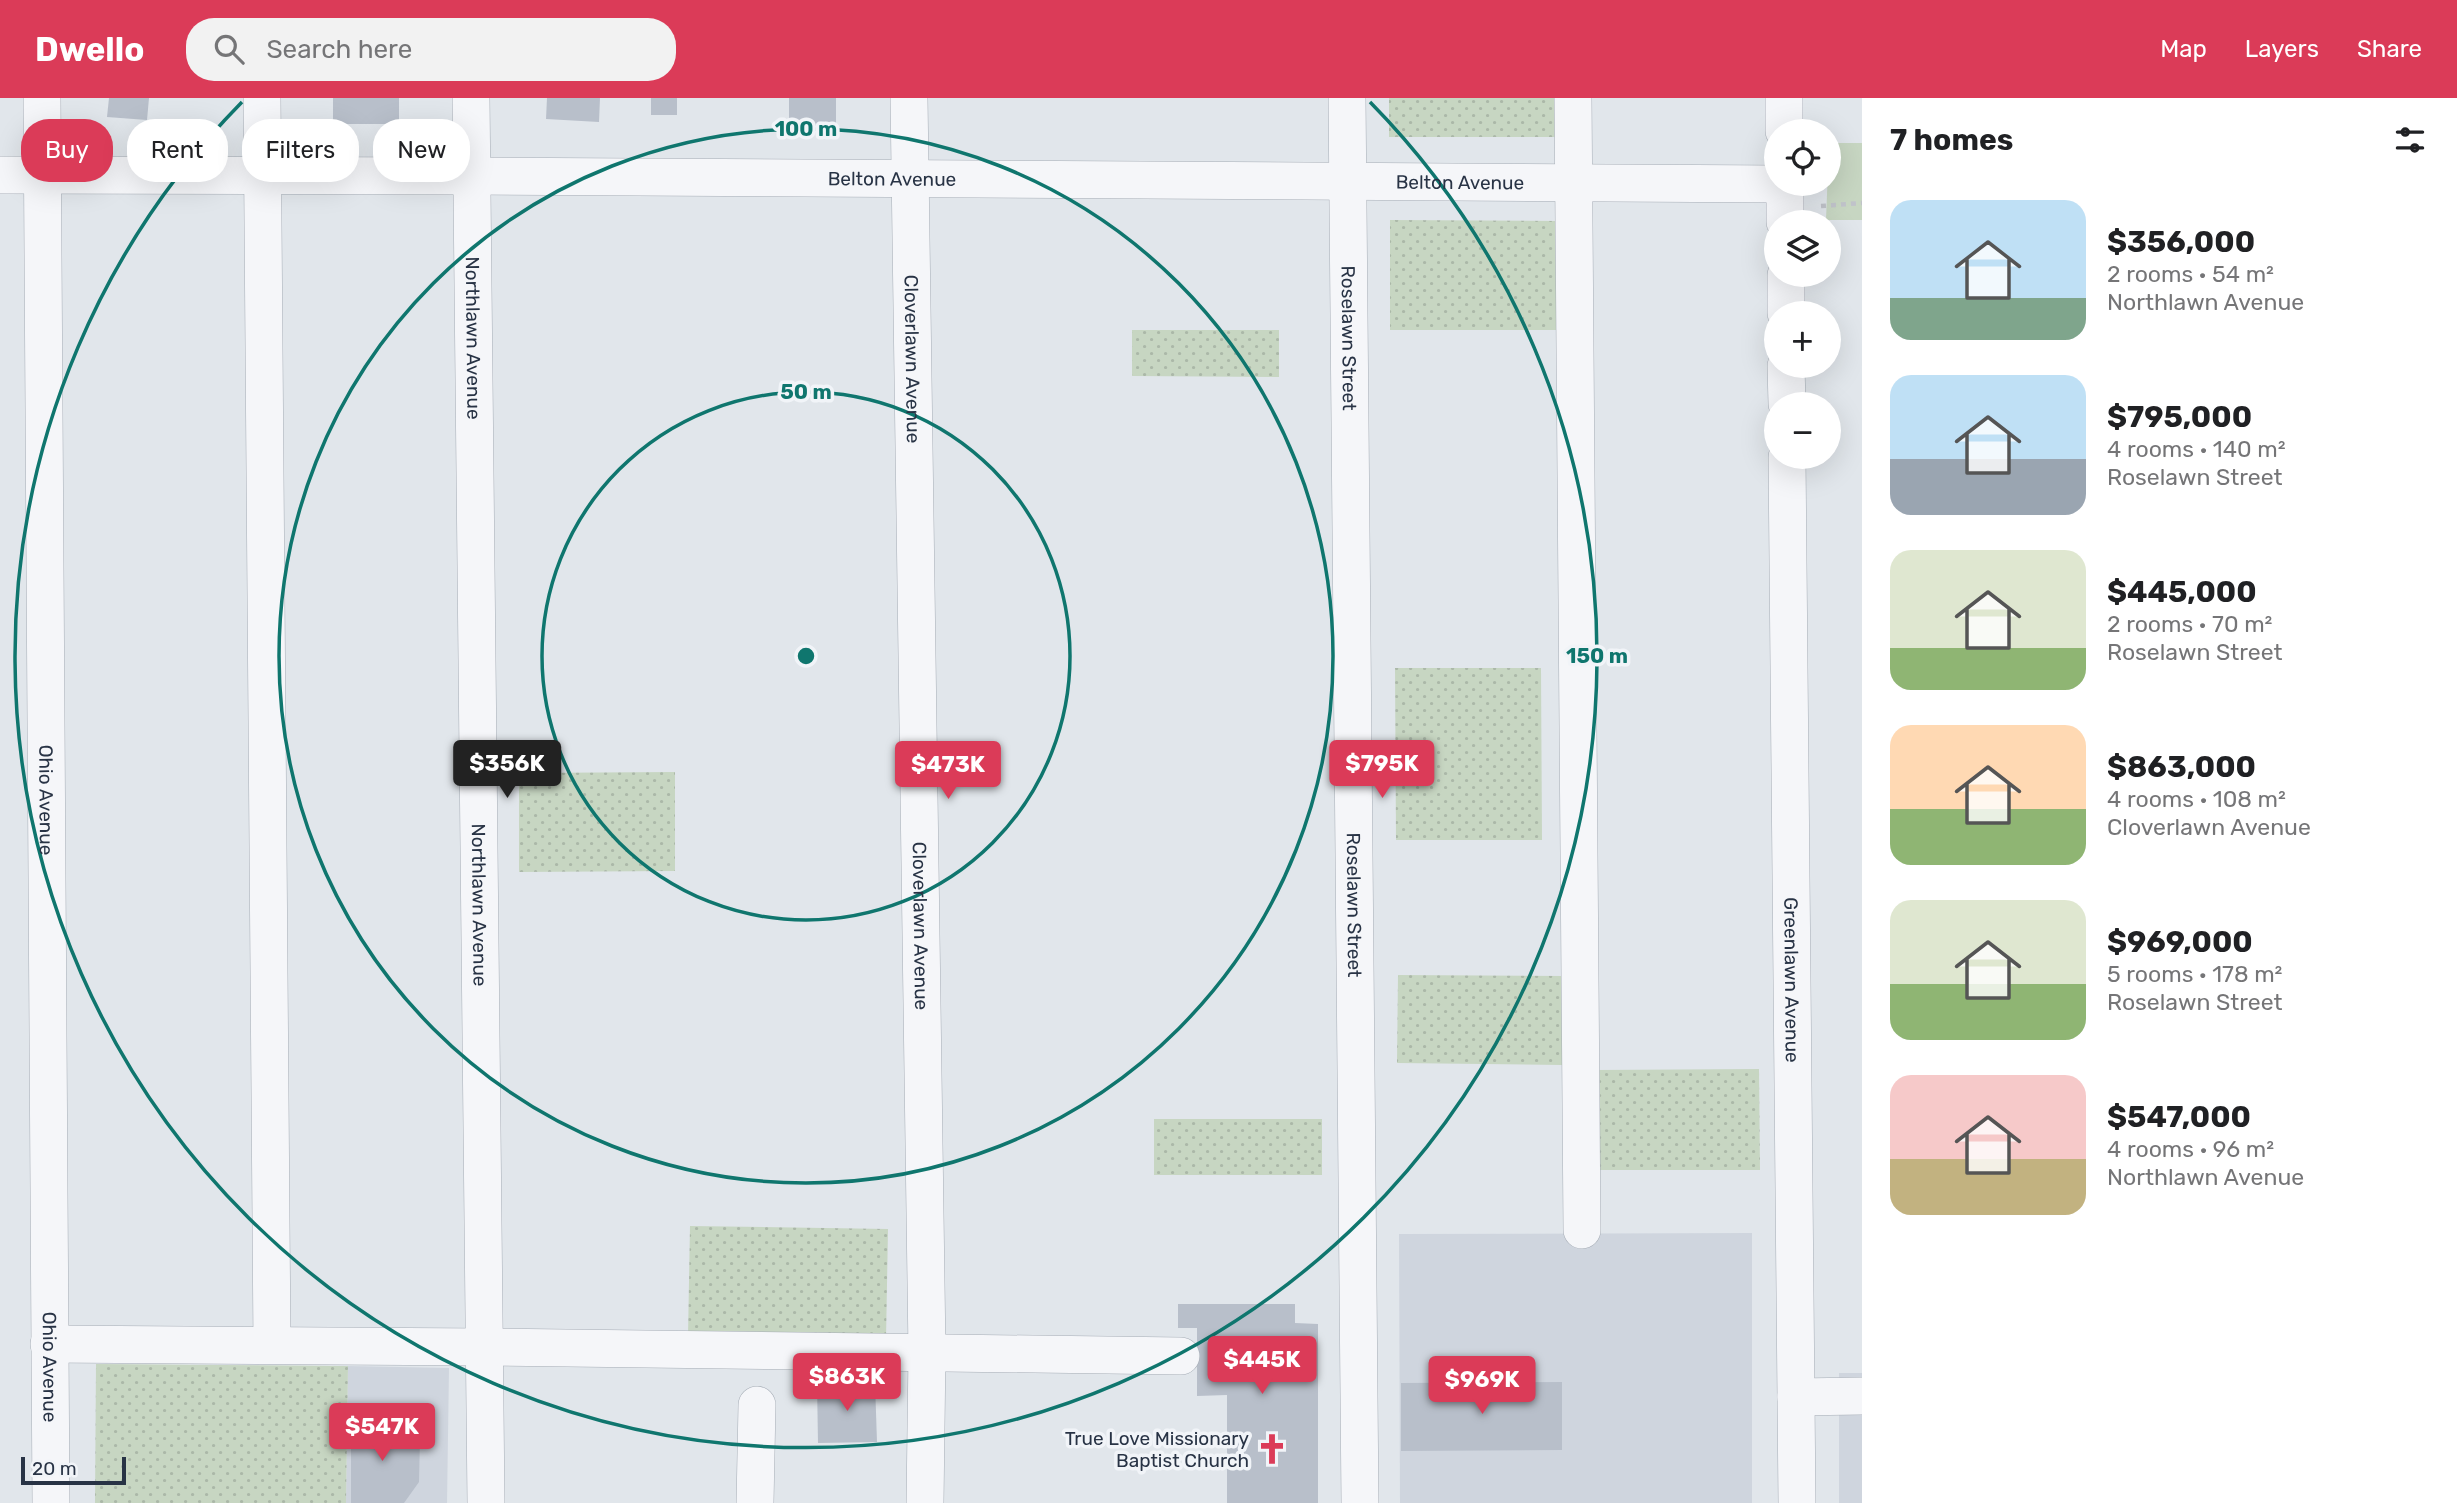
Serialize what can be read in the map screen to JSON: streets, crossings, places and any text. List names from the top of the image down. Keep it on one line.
{"streets":{"street":["Belton Avenue","Northlawn Avenue","Roselawn Street","Cloverlawn Avenue","Ohio Avenue","Greenlawn Avenue"]},"crossings":[["Belton Avenue","Northlawn Avenue"],["Belton Avenue","Roselawn Street"],["Belton Avenue","Cloverlawn Avenue"]],"places":{"church":["True Love Missionary Baptist Church"]},"scale_bar":"20 m","page":{"header":"Dwello","search":"Search here","nav":["Map","Layers","Share"],"heading":"7 homes","map_buttons":["+","−"],"chip":["Buy","Rent","Filters","New"],"list":[{"name":"$356,000","note":"2 rooms · 54 m² · Northlawn Avenue"},{"name":"$795,000","note":"4 rooms · 140 m² · Roselawn Street"},{"name":"$445,000","note":"2 rooms · 70 m² · Roselawn Street"},{"name":"$863,000","note":"4 rooms · 108 m² · Cloverlawn Avenue"},{"name":"$969,000","note":"5 rooms · 178 m² · Roselawn Street"},{"name":"$547,000","note":"4 rooms · 96 m² · Northlawn Avenue"}],"price":["$356K","$795K","$473K","$445K","$863K","$969K","$547K"],"scale":"20 m"},"rings":["100 m","50 m","150 m"]}
